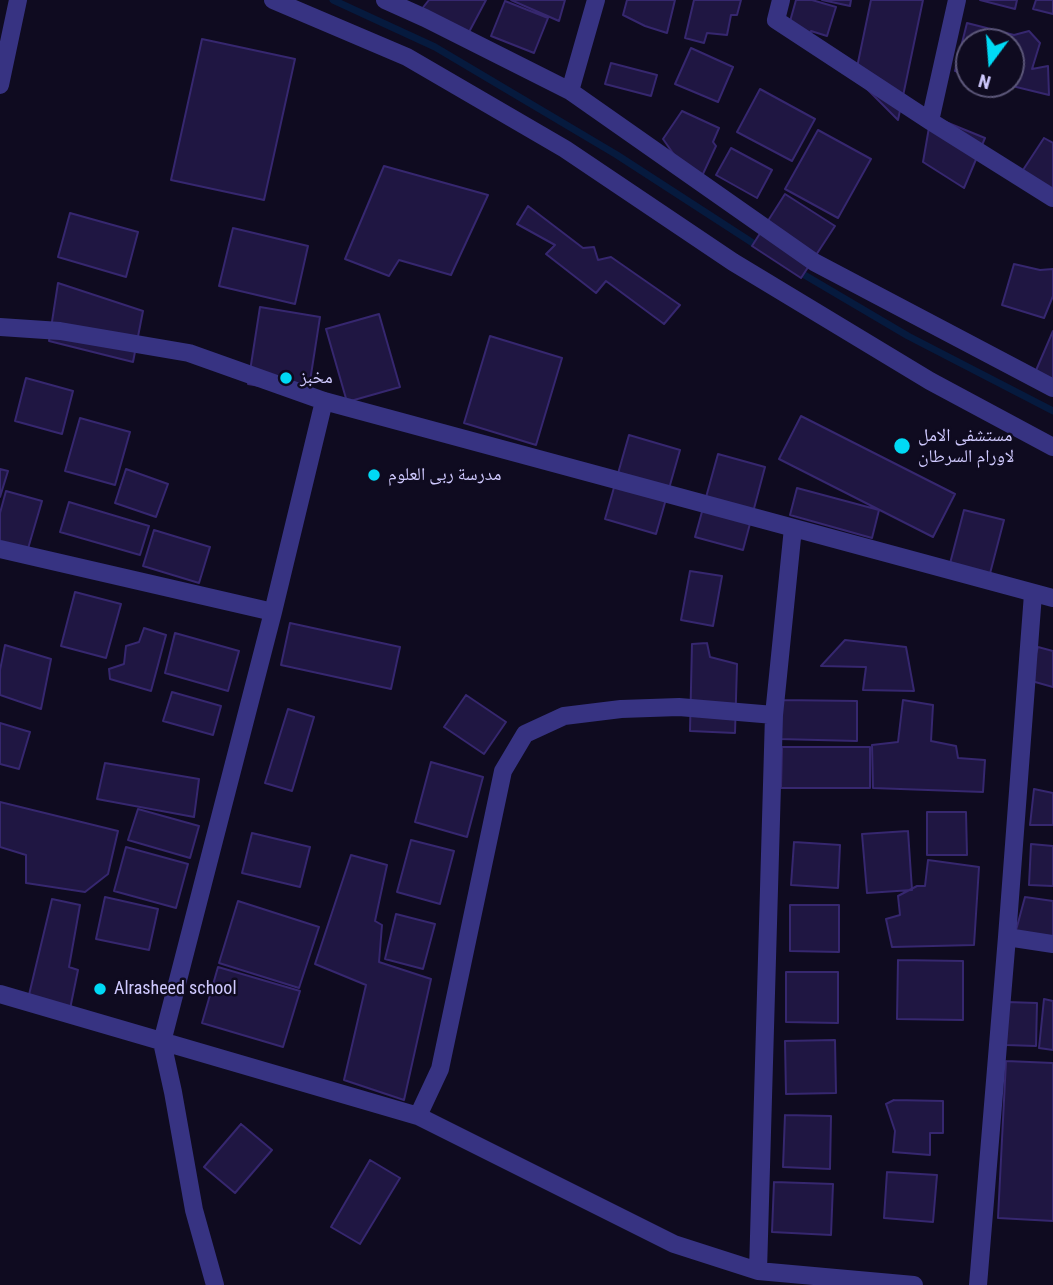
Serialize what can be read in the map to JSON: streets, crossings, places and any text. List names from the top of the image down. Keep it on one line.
{"places":["مخبز","مستشفى الامل لاورام السرطان","مدرسة ربى العلوم","Alrasheed school"],"north":"bottom"}
